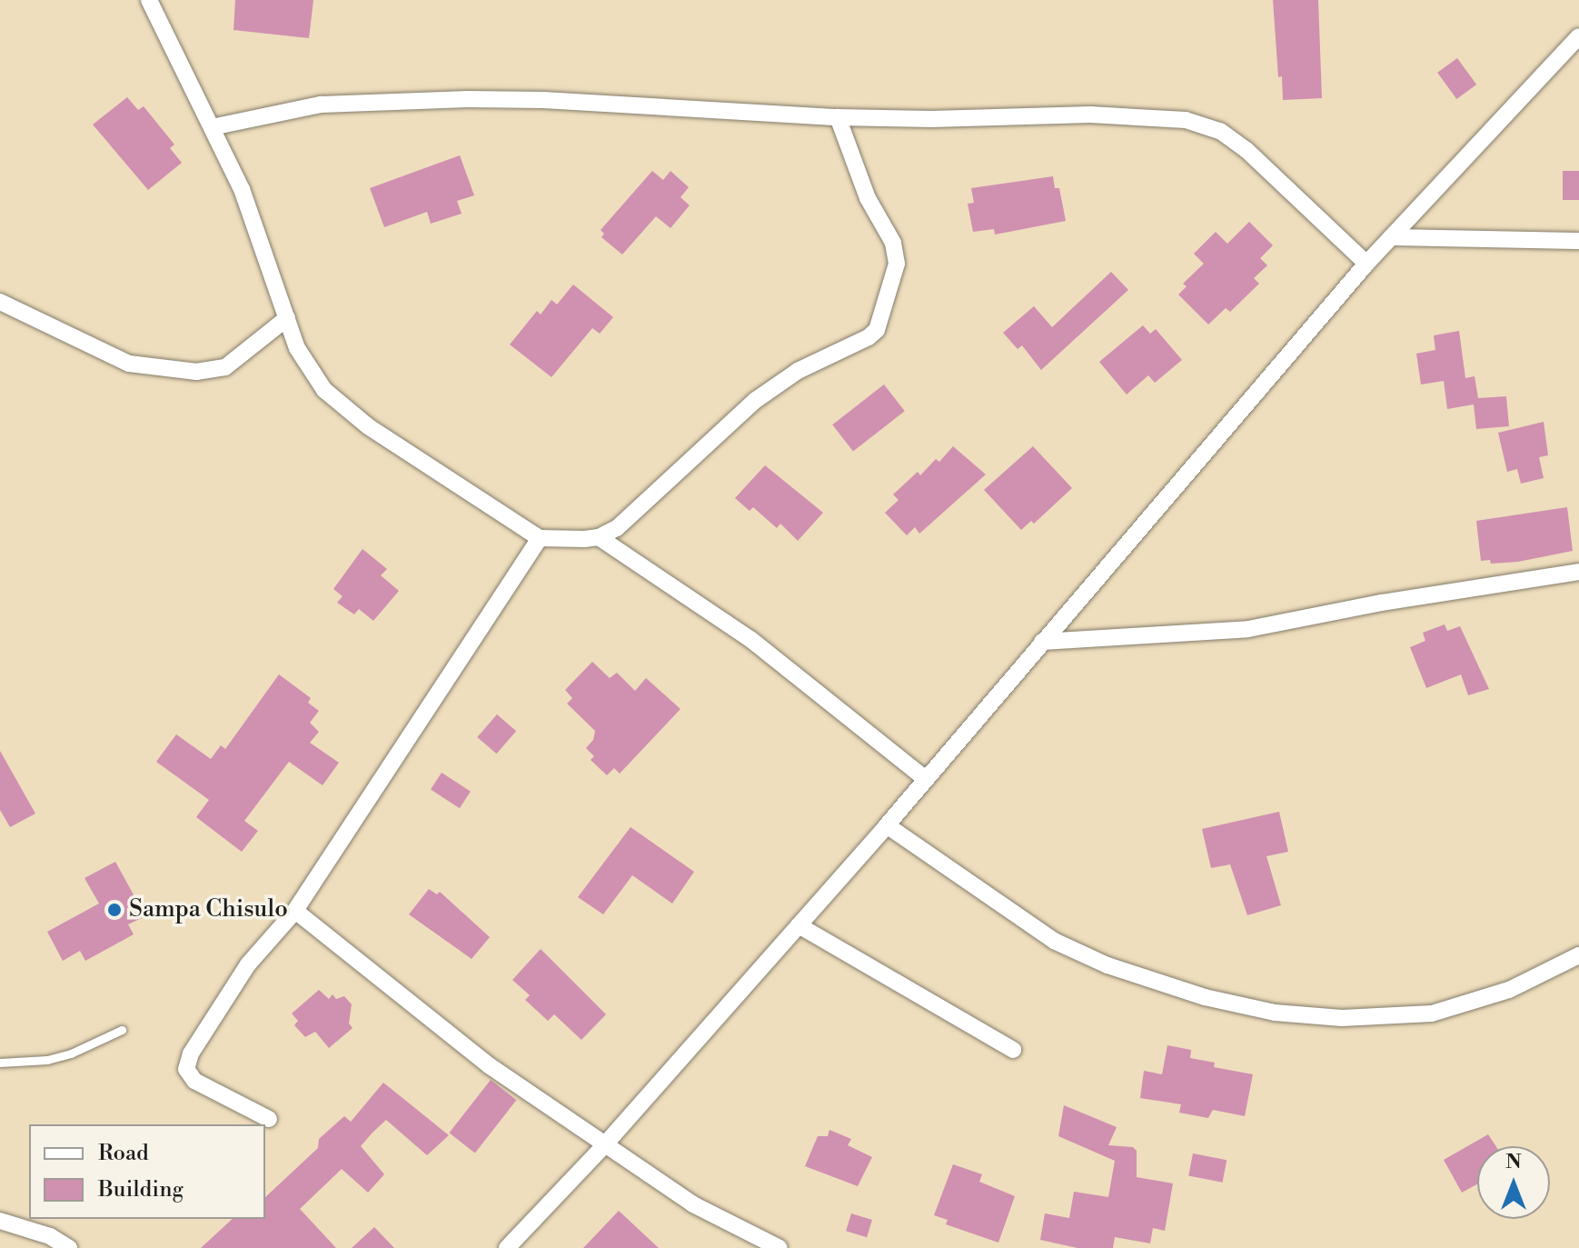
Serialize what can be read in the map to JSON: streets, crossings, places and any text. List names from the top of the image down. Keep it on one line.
{"places":["Sampa Chisulo"],"legend":["Road","Building"],"north":"top"}
